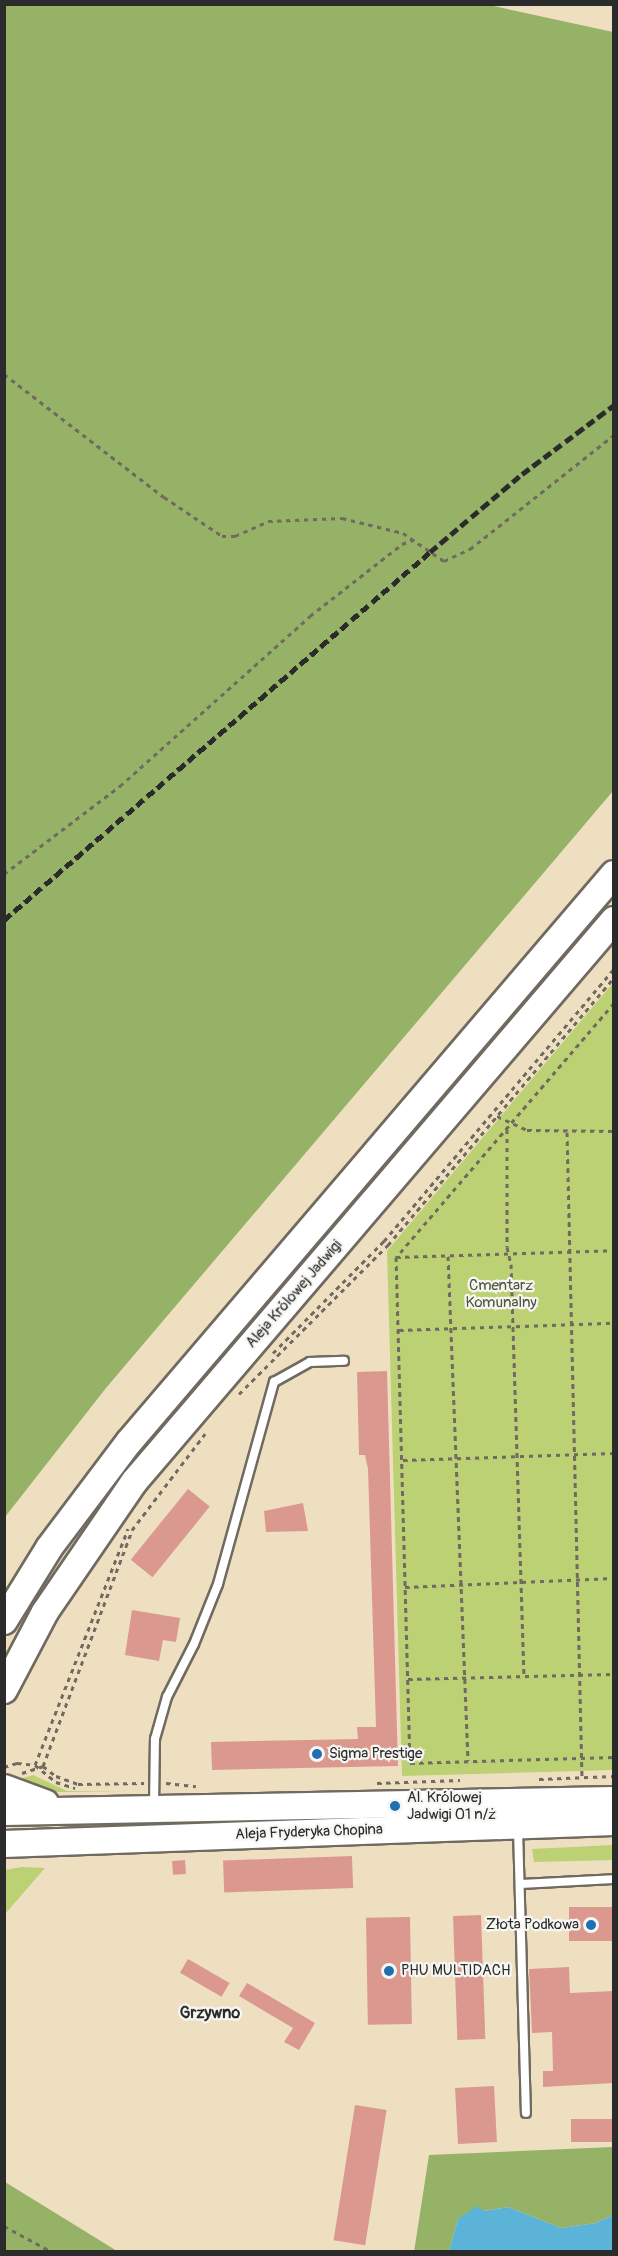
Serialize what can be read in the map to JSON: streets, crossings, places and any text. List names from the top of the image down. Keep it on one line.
{"streets":{"main road":["Aleja Królowej Jadwigi","Aleja Fryderyka Chopina"]},"districts":["Grzywno"],"parks":["Cmentarz Komunalny"],"places":["Sigma Prestige","Al. Królowej Jadwigi 01 n/ż","Złota Podkowa","PHU MULTIDACH"]}
